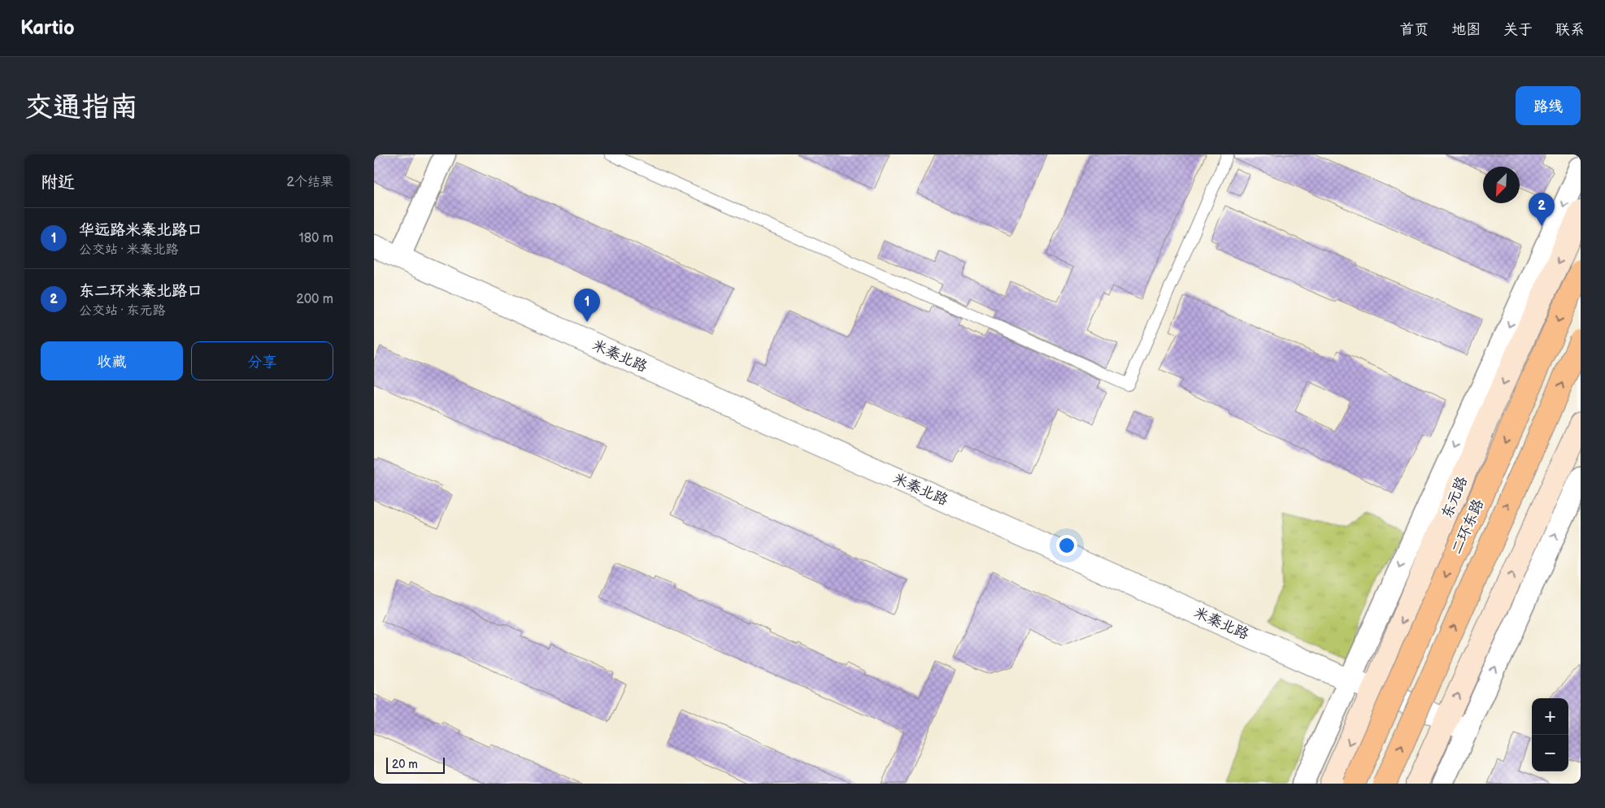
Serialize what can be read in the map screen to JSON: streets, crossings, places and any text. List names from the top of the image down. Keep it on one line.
{"streets":{"highway":["二环东路"],"main road":["东元路"],"street":["米秦北路"]},"crossings":[["米秦北路","东元路"]],"scale_bar":"20 m","north":"bottom left","page":{"header":"Kartio","nav":["首页","地图","关于","联系"],"buttons":["路线",["收藏","分享"]],"title":"交通指南","heading":["附近","2个结果"],"pins":["2","1"],"list":[{"mark":"1","name":"华远路米秦北路口","note":"公交站 · 米秦北路","value":"180 m"},{"mark":"2","name":"东二环米秦北路口","note":"公交站 · 东元路","value":"200 m"}],"map_buttons":["+","−"],"scale":"20 m"}}
